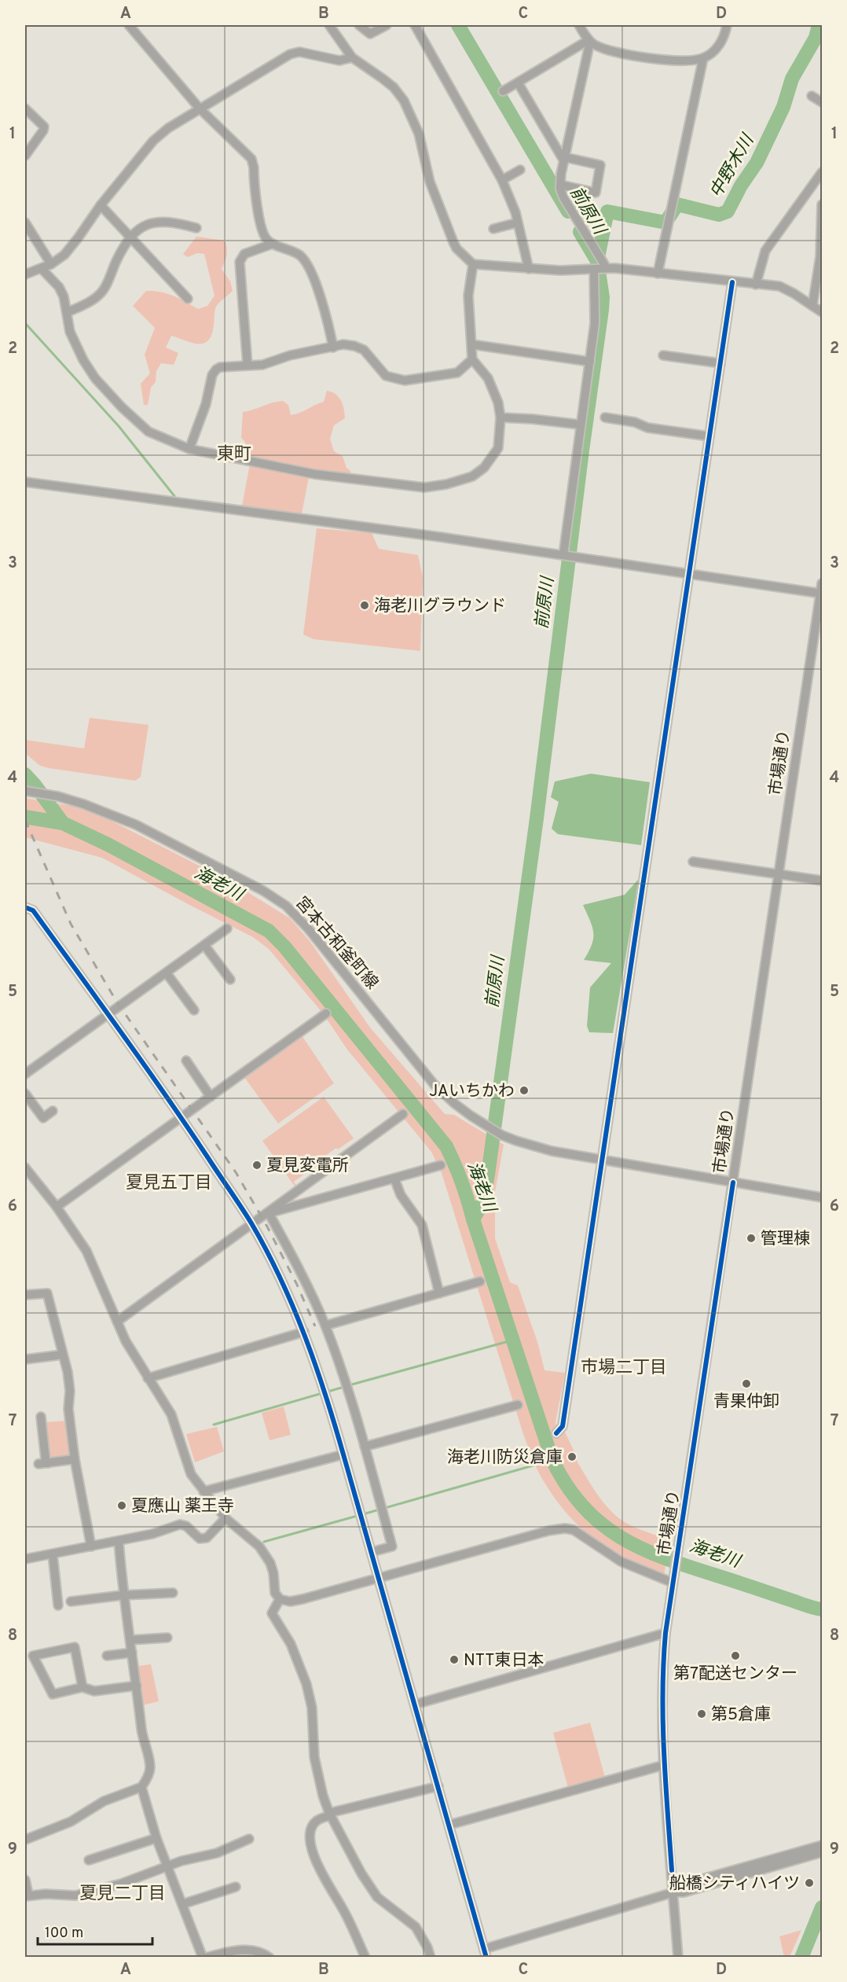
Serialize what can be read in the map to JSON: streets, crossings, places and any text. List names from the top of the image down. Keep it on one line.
{"streets":{"street":["市場通り","宮本古和釜町線"]},"districts":["東町","夏見五丁目","市場二丁目","夏見二丁目"],"water":["中野木川","前原川","海老川"],"places":["海老川グラウンド","JAいちかわ","夏見変電所","管理棟","青果仲卸","海老川防災倉庫","夏應山 薬王寺","第7配送センター","NTT東日本","第5倉庫","船橋シティハイツ"],"scale_bar":"100 m","grid":{"columns":["A","B","C","D"],"rows":["1","2","3","4","5","6","7","8","9"]}}
